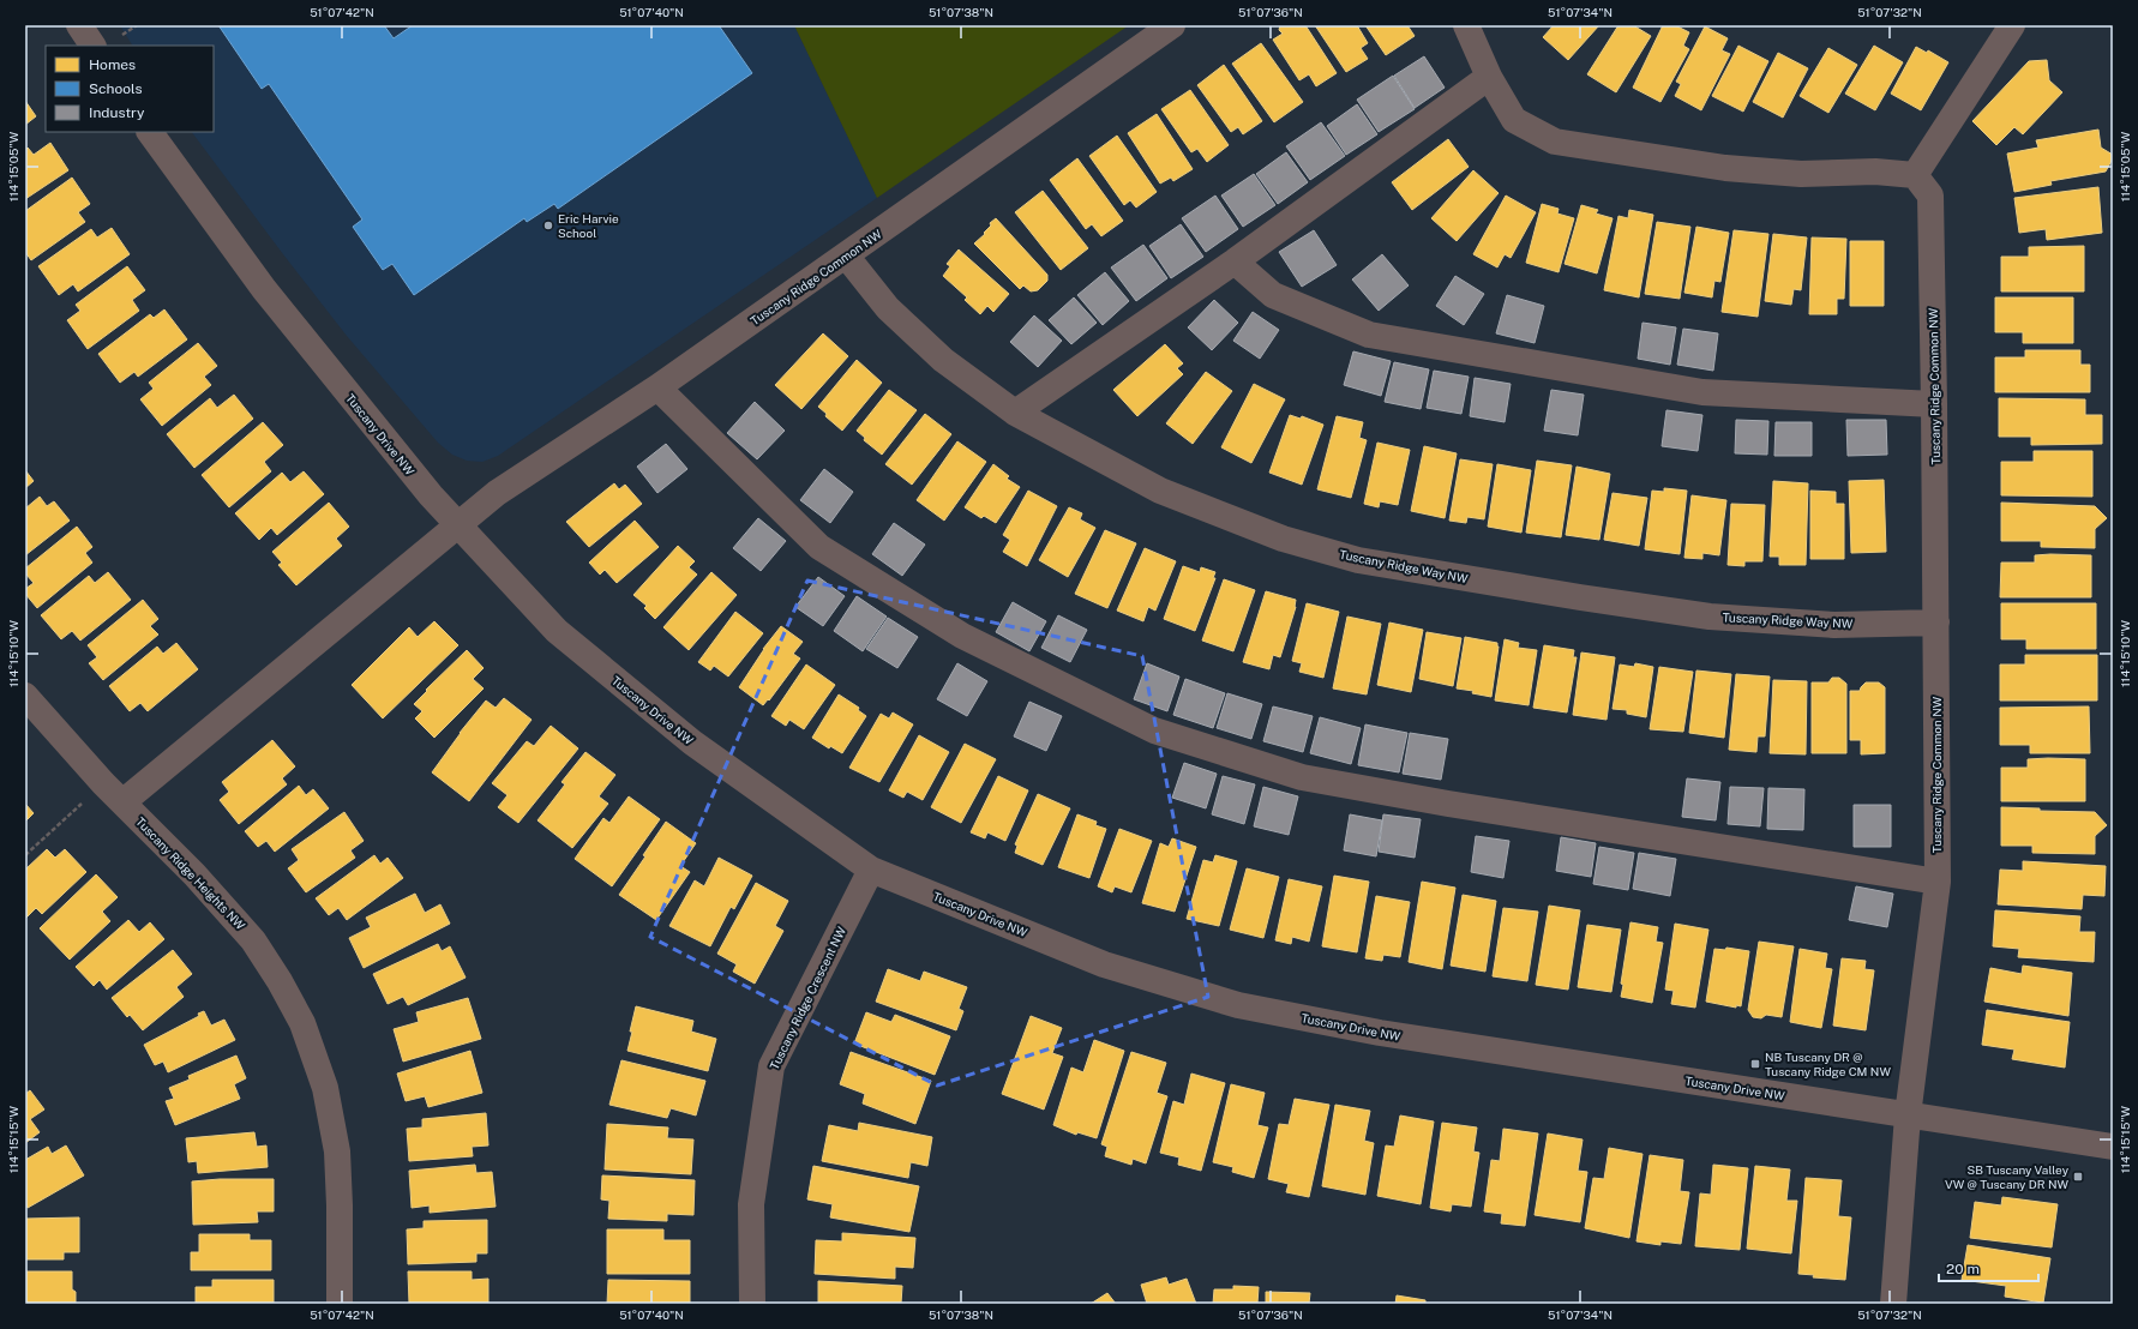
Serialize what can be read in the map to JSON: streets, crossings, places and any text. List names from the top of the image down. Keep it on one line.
{"streets":{"street":["Tuscany Ridge Common NW","Tuscany Drive NW","Tuscany Ridge Way NW","Tuscany Ridge Heights NW","Tuscany Ridge Crescent NW"]},"crossings":[["Tuscany Ridge Common NW","Tuscany Drive NW"],["Tuscany Ridge Common NW","Tuscany Ridge Way NW"],["Tuscany Drive NW","Tuscany Ridge Crescent NW"]],"places":{"other":["Eric Harvie School"],"transit":["NB Tuscany DR @ Tuscany Ridge CM NW","SB Tuscany Valley VW @ Tuscany DR NW"]},"legend":["Homes","Schools","Industry"],"scale_bar":"20 m","coordinates":["51°07'42\"N","51°07'40\"N","51°07'38\"N","51°07'36\"N","51°07'34\"N","51°07'32\"N","114°15'05\"W","114°15'10\"W","114°15'15\"W"]}
